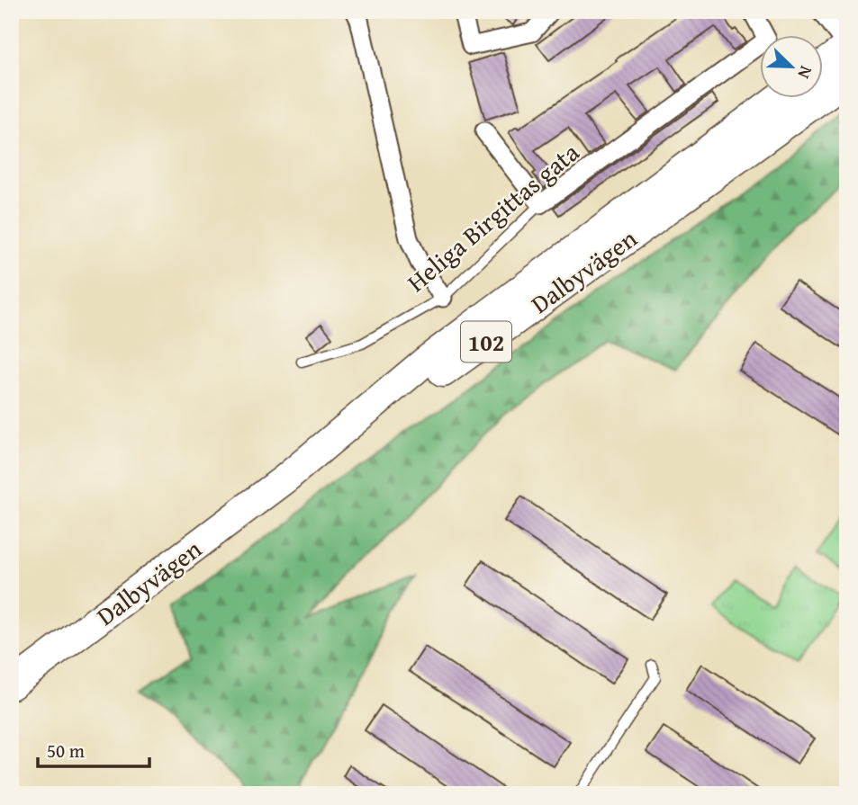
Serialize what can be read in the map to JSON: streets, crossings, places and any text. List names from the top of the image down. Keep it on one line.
{"streets":{"main road":["Dalbyvägen","102"],"street":["Heliga Birgittas gata"]},"scale_bar":"50 m","north":"bottom right"}
